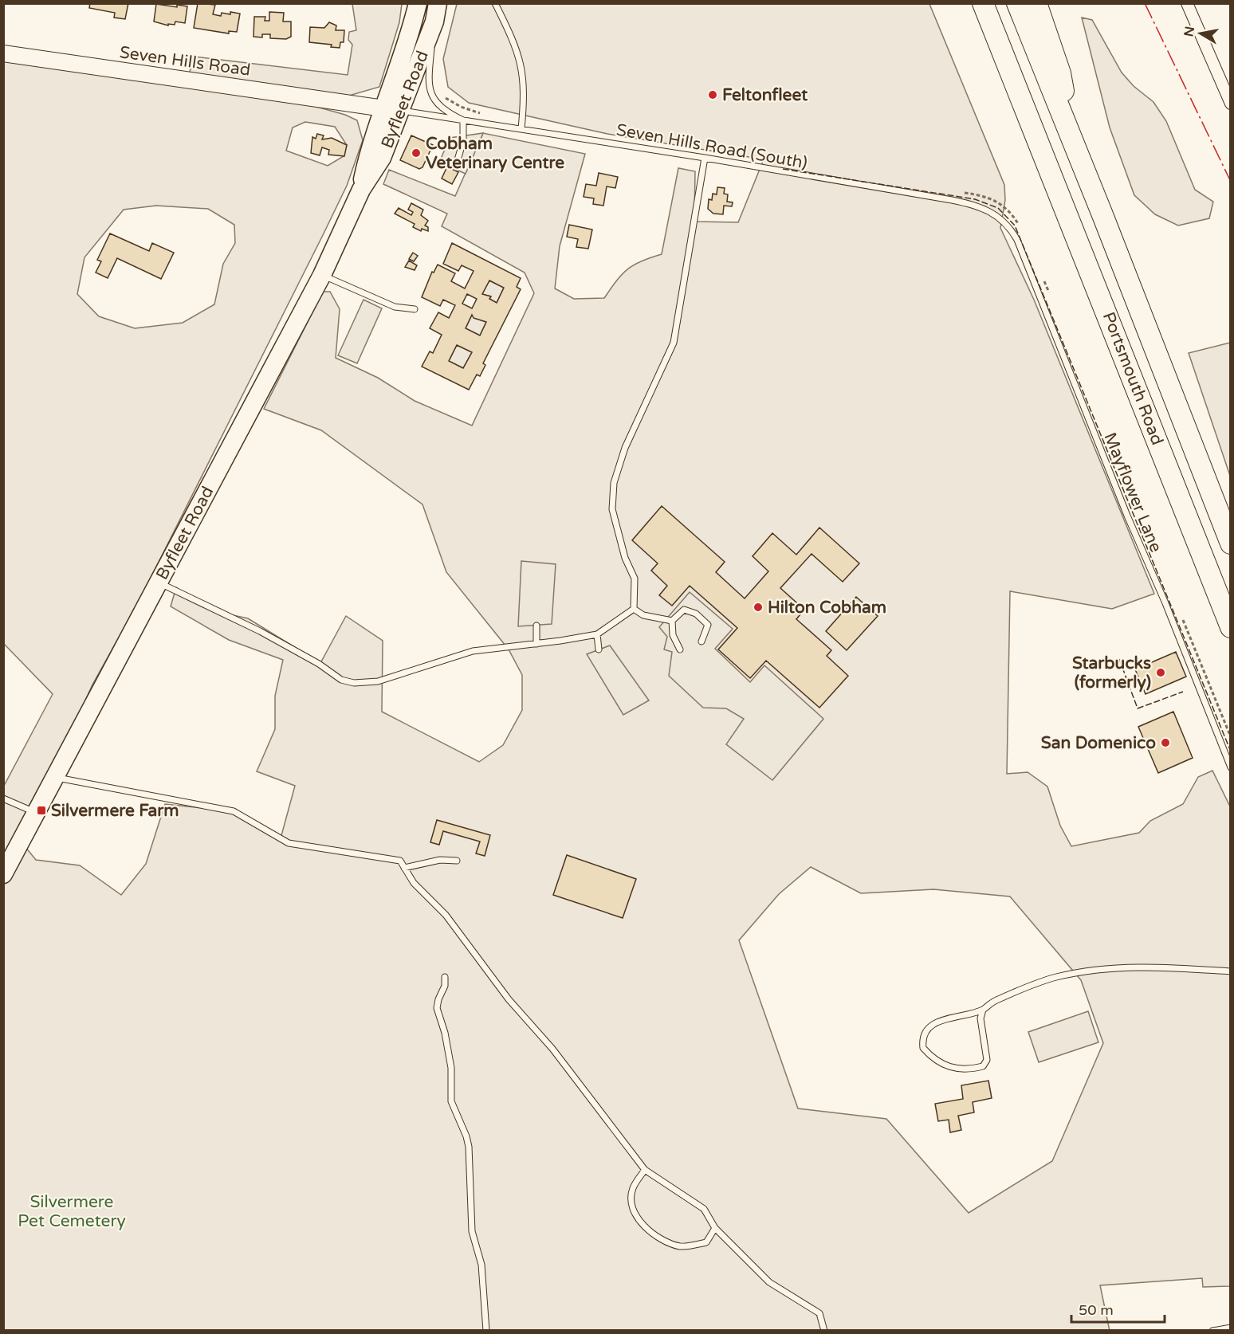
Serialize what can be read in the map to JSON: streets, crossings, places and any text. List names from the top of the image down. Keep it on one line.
{"streets":{"highway":["Portsmouth Road"],"main road":["Seven Hills Road","Byfleet Road"],"lane":["Seven Hills Road (South)","Mayflower Lane"]},"crossings":[["Seven Hills Road","Byfleet Road"],["Seven Hills Road","Seven Hills Road (South)"],["Byfleet Road","Seven Hills Road (South)"],["Seven Hills Road (South)","Mayflower Lane"]],"parks":["Silvermere Pet Cemetery"],"places":{"other":["Feltonfleet","Cobham Veterinary Centre","Hilton Cobham","Starbucks (formerly)","San Domenico"],"transit":["Silvermere Farm"]},"scale_bar":"50 m","north":"left"}
